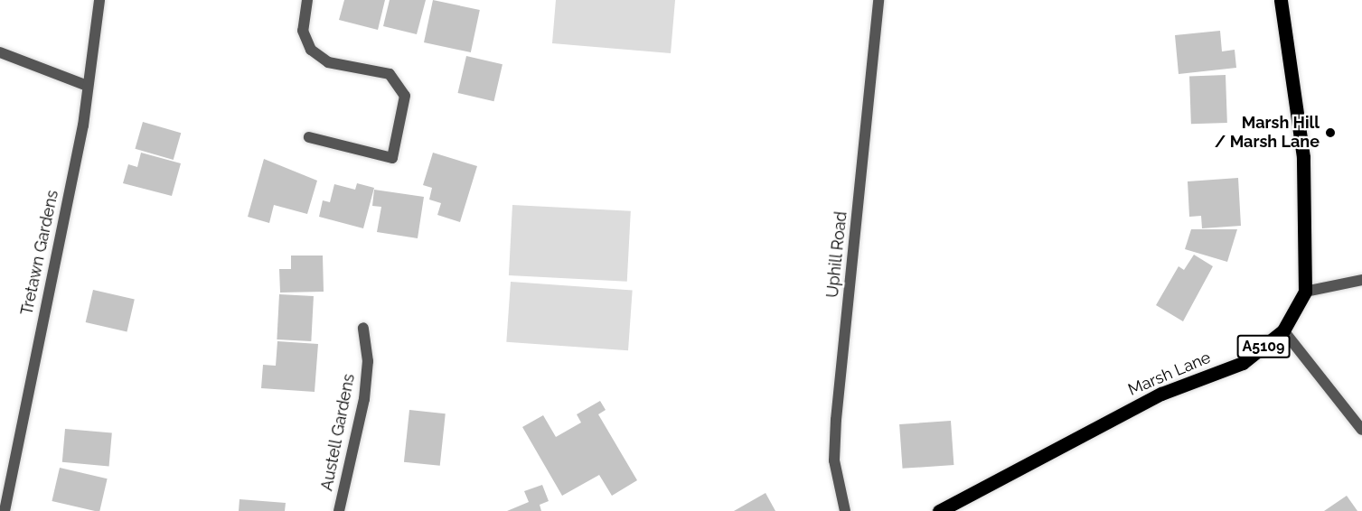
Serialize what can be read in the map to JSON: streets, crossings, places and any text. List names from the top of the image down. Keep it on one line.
{"streets":{"main road":["A5109","Marsh Lane"],"street":["Tretawn Gardens","Uphill Road","Austell Gardens"]},"places":["Marsh Hill / Marsh Lane"]}
